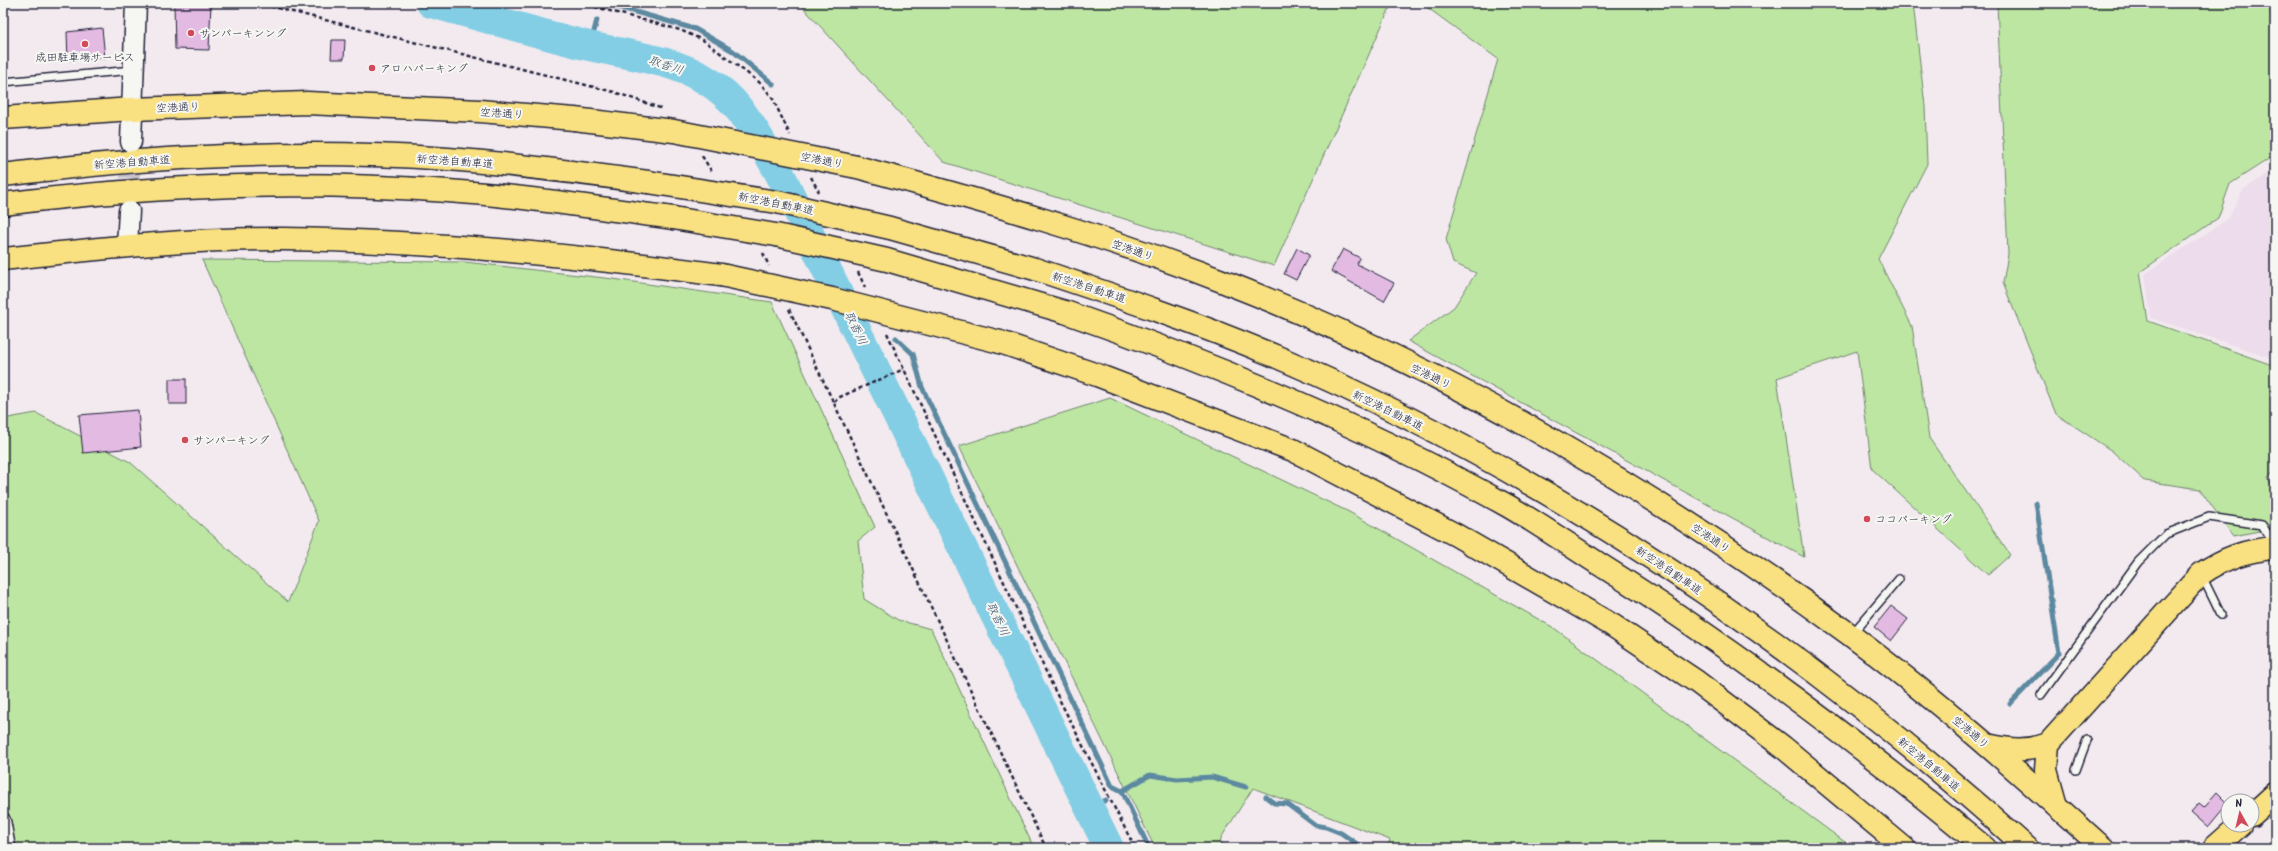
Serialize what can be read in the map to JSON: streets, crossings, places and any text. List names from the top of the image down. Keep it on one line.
{"streets":{"main road":["空港通り","新空港自動車道"]},"water":["取香川"],"places":["サンパーキンング","成田駐車場サービス","アロハパーキング","サンパーキング","ココパーキング"],"north":"top"}
